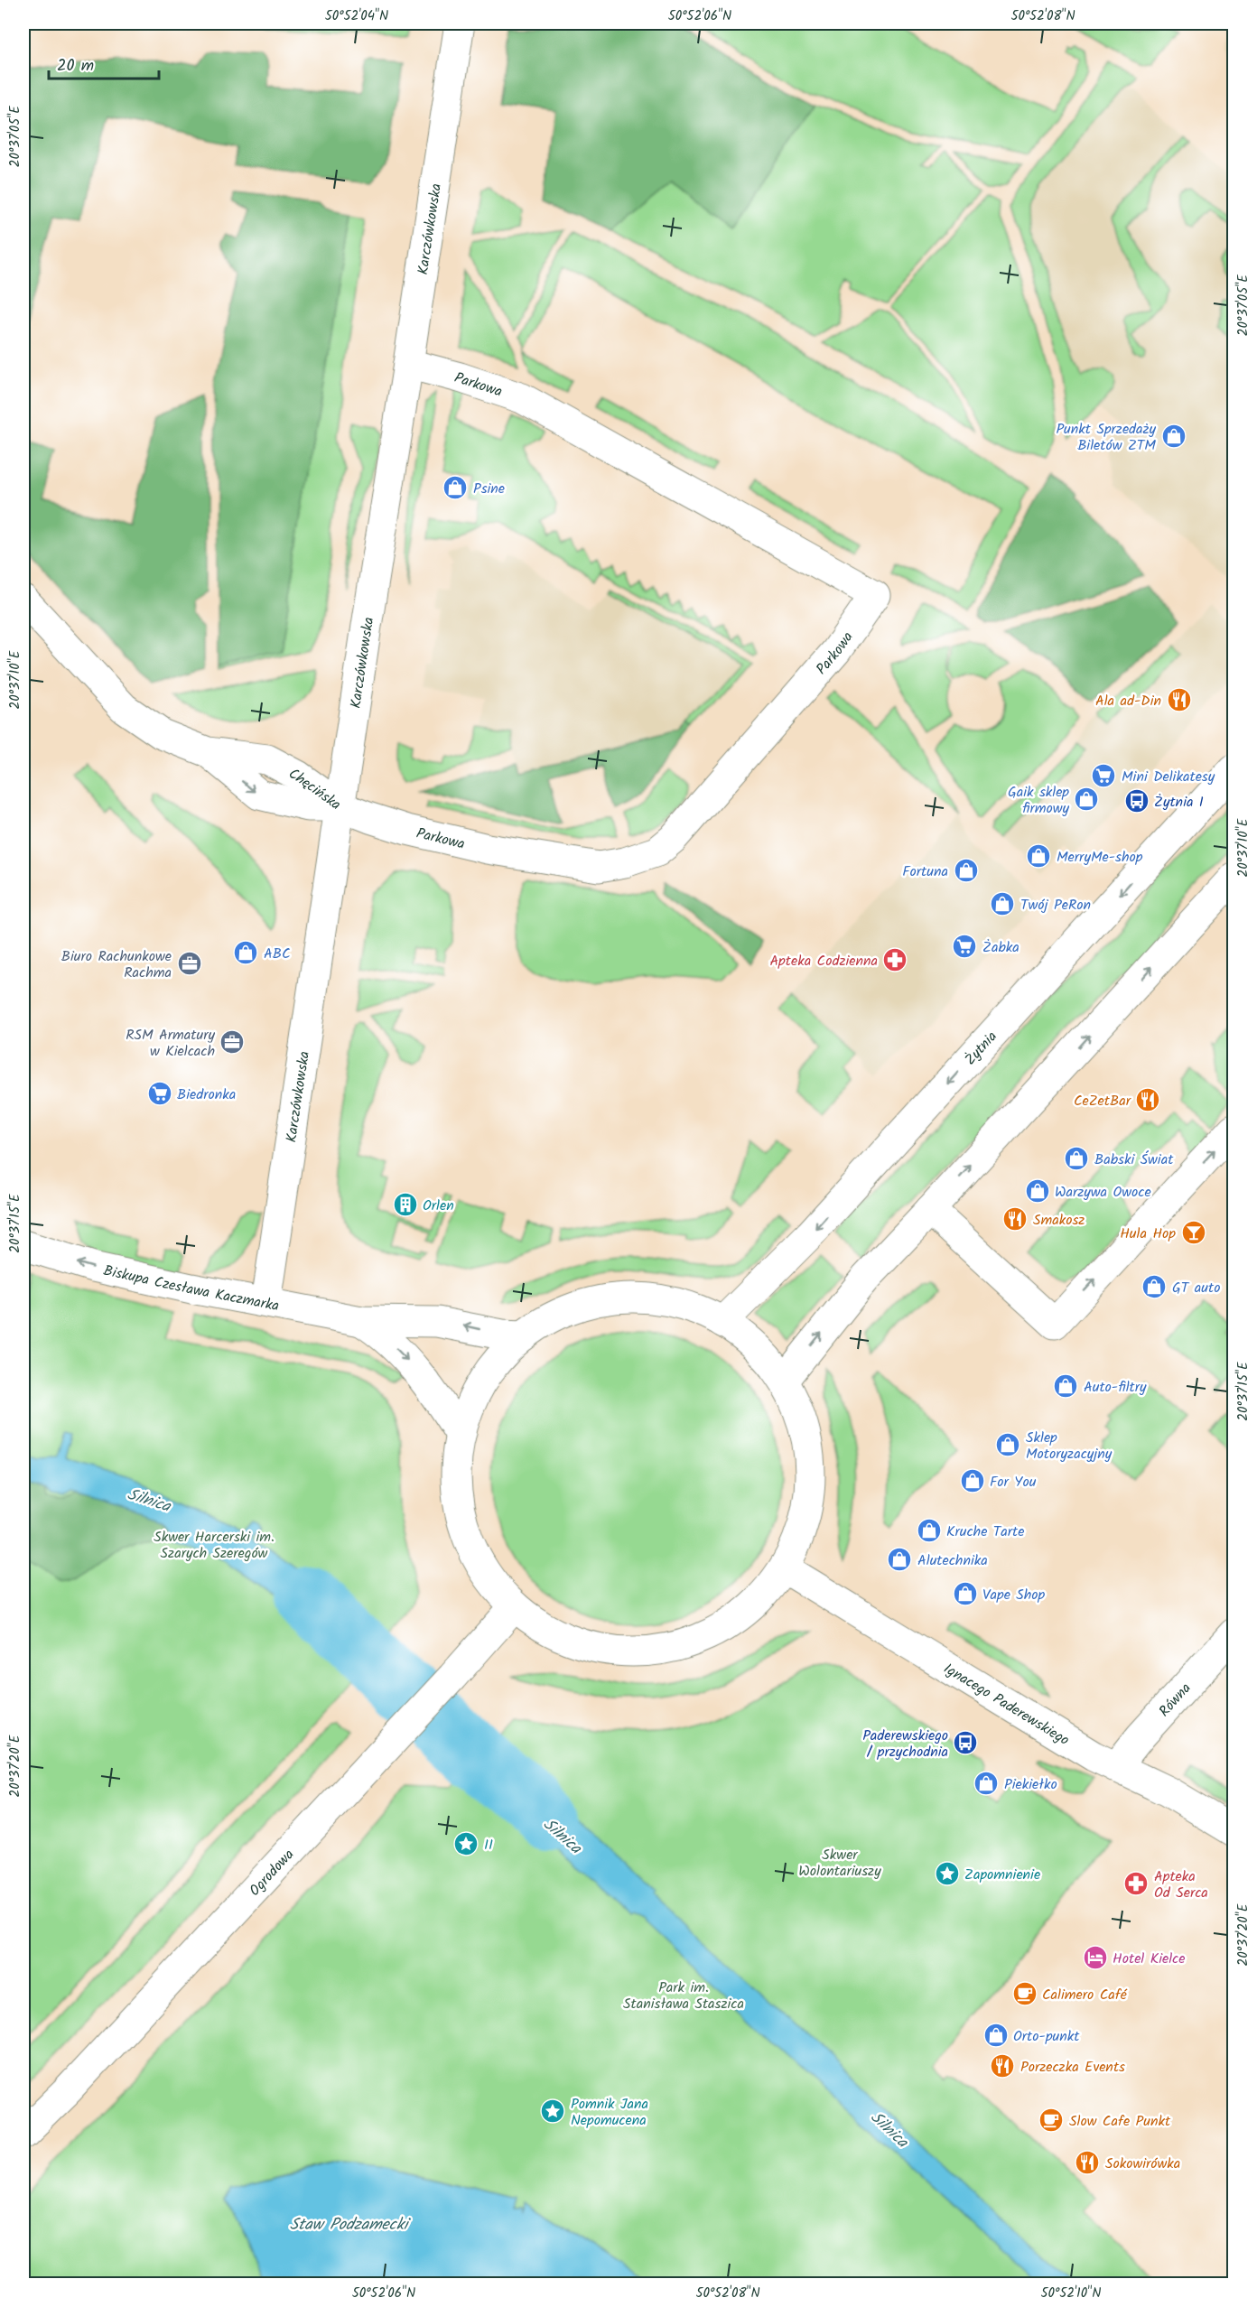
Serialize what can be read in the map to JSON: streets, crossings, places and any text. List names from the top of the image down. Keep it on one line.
{"streets":{"street":["Karczówkowska","Parkowa","Chęcińska","Żytnia","Biskupa Czesława Kaczmarka","Równa","Ignacego Paderewskiego","Ogrodowa"]},"crossings":[["Karczówkowska","Parkowa"],["Karczówkowska","Chęcińska"],["Karczówkowska","Biskupa Czesława Kaczmarka"],["Parkowa","Chęcińska"],["Równa","Ignacego Paderewskiego"]],"water":["Silnica","Staw Podzamecki"],"parks":["Skwer Harcerski im. Szarych Szeregów","Skwer Wolontariuszy","Park im. Stanisława Staszica"],"places":{"shop":["Punkt Sprzedaży Biletów ZTM","Psine","Gaik sklep firmowy","MerryMe-shop","Fortuna","Twój PeRon","ABC","Babski Świat","Warzywa Owoce","GT auto","Auto-filtry","Sklep Motoryzacyjny","For You","Kruche Tarte","Alutechnika","Vape Shop","Piekiełko","Orto-punkt"],"restaurant":["Ala ad-Din","CeZetBar","Smakosz","Porzeczka Events","Sokowirówka"],"supermarket":["Mini Delikatesy","Żabka","Biedronka"],"bus stop":["Żytnia I","Paderewskiego / przychodnia"],"pharmacy":["Apteka Codzienna","Apteka Od Serca"],"office":["Biuro Rachunkowe Rachma","RSM Armatury w Kielcach"],"building":["Orlen"],"bar":["Hula Hop"],"place":["II","Zapomnienie","Pomnik Jana Nepomucena"],"hotel":["Hotel Kielce"],"cafe":["Calimero Café","Slow Cafe Punkt"]},"scale_bar":"20 m","coordinates":["50°52'04\"N","50°52'06\"N","50°52'08\"N","20°37'05\"E","20°37'10\"E","20°37'15\"E","20°37'20\"E","50°52'10\"N"]}
